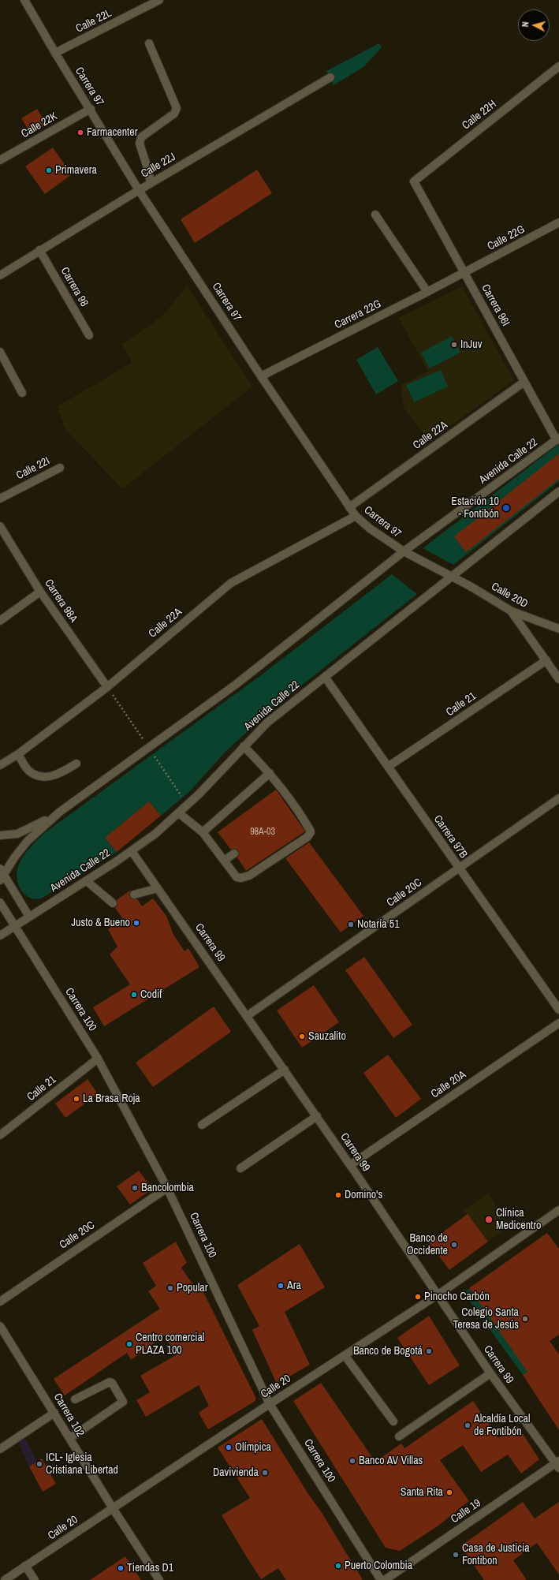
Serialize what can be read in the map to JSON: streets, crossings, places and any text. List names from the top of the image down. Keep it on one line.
{"streets":{"street":["Calle 22L","Carrera 97","Calle 22H","Calle 22K","Calle 22J","Calle 22G","Carrera 98","Carrera 96I","Carrera 22G","Calle 22A","Avenida Calle 22","Calle 22I","Calle 20D","Carrera 98A","Calle 21","Carrera 97B","Calle 20C","Carrera 99","Carrera 100","Calle 20A","Calle 20","Carrera 102","Calle 19"]},"crossings":[["Calle 22L","Carrera 97"],["Carrera 97","Calle 22K"],["Carrera 97","Calle 22J"],["Carrera 97","Carrera 22G"],["Carrera 97","Calle 22A"],["Carrera 97","Avenida Calle 22"],["Carrera 97","Calle 20D"],["Calle 22H","Carrera 96I"],["Calle 22J","Carrera 98"],["Calle 22G","Carrera 96I"],["Calle 22G","Carrera 22G"],["Carrera 96I","Carrera 22G"],["Carrera 96I","Calle 22A"],["Carrera 96I","Avenida Calle 22"],["Calle 22A","Carrera 98A"],["Avenida Calle 22","Calle 20D"],["Avenida Calle 22","Carrera 97B"],["Avenida Calle 22","Carrera 99"],["Avenida Calle 22","Carrera 100"],["Calle 21","Carrera 97B"],["Calle 21","Carrera 100"],["Carrera 97B","Calle 20C"],["Calle 20C","Carrera 99"],["Calle 20C","Carrera 100"],["Carrera 99","Calle 20A"],["Carrera 99","Calle 20"],["Carrera 99","Calle 19"],["Carrera 100","Calle 20"],["Calle 20","Carrera 102"]],"places":["Farmacenter","Primavera","InJuv","Estación 10 - Fontibón","Justo & Bueno","Notaría 51","Codif","Sauzalito","La Brasa Roja","Bancolombia","Domino's","Clínica Medicentro","Banco de Occidente","Ara","Popular","Pinocho Carbón","Colegio Santa Teresa de Jesús","Centro comercial PLAZA 100","Banco de Bogotá","Alcaldía Local de Fontibón","Olímpica","Banco AV Villas","ICL- Iglesia Cristiana Libertad","Davivienda","Santa Rita","Casa de Justicia Fontibon","Puerto Colombia","Tiendas D1"],"house_numbers":["98A-03"],"north":"left"}
